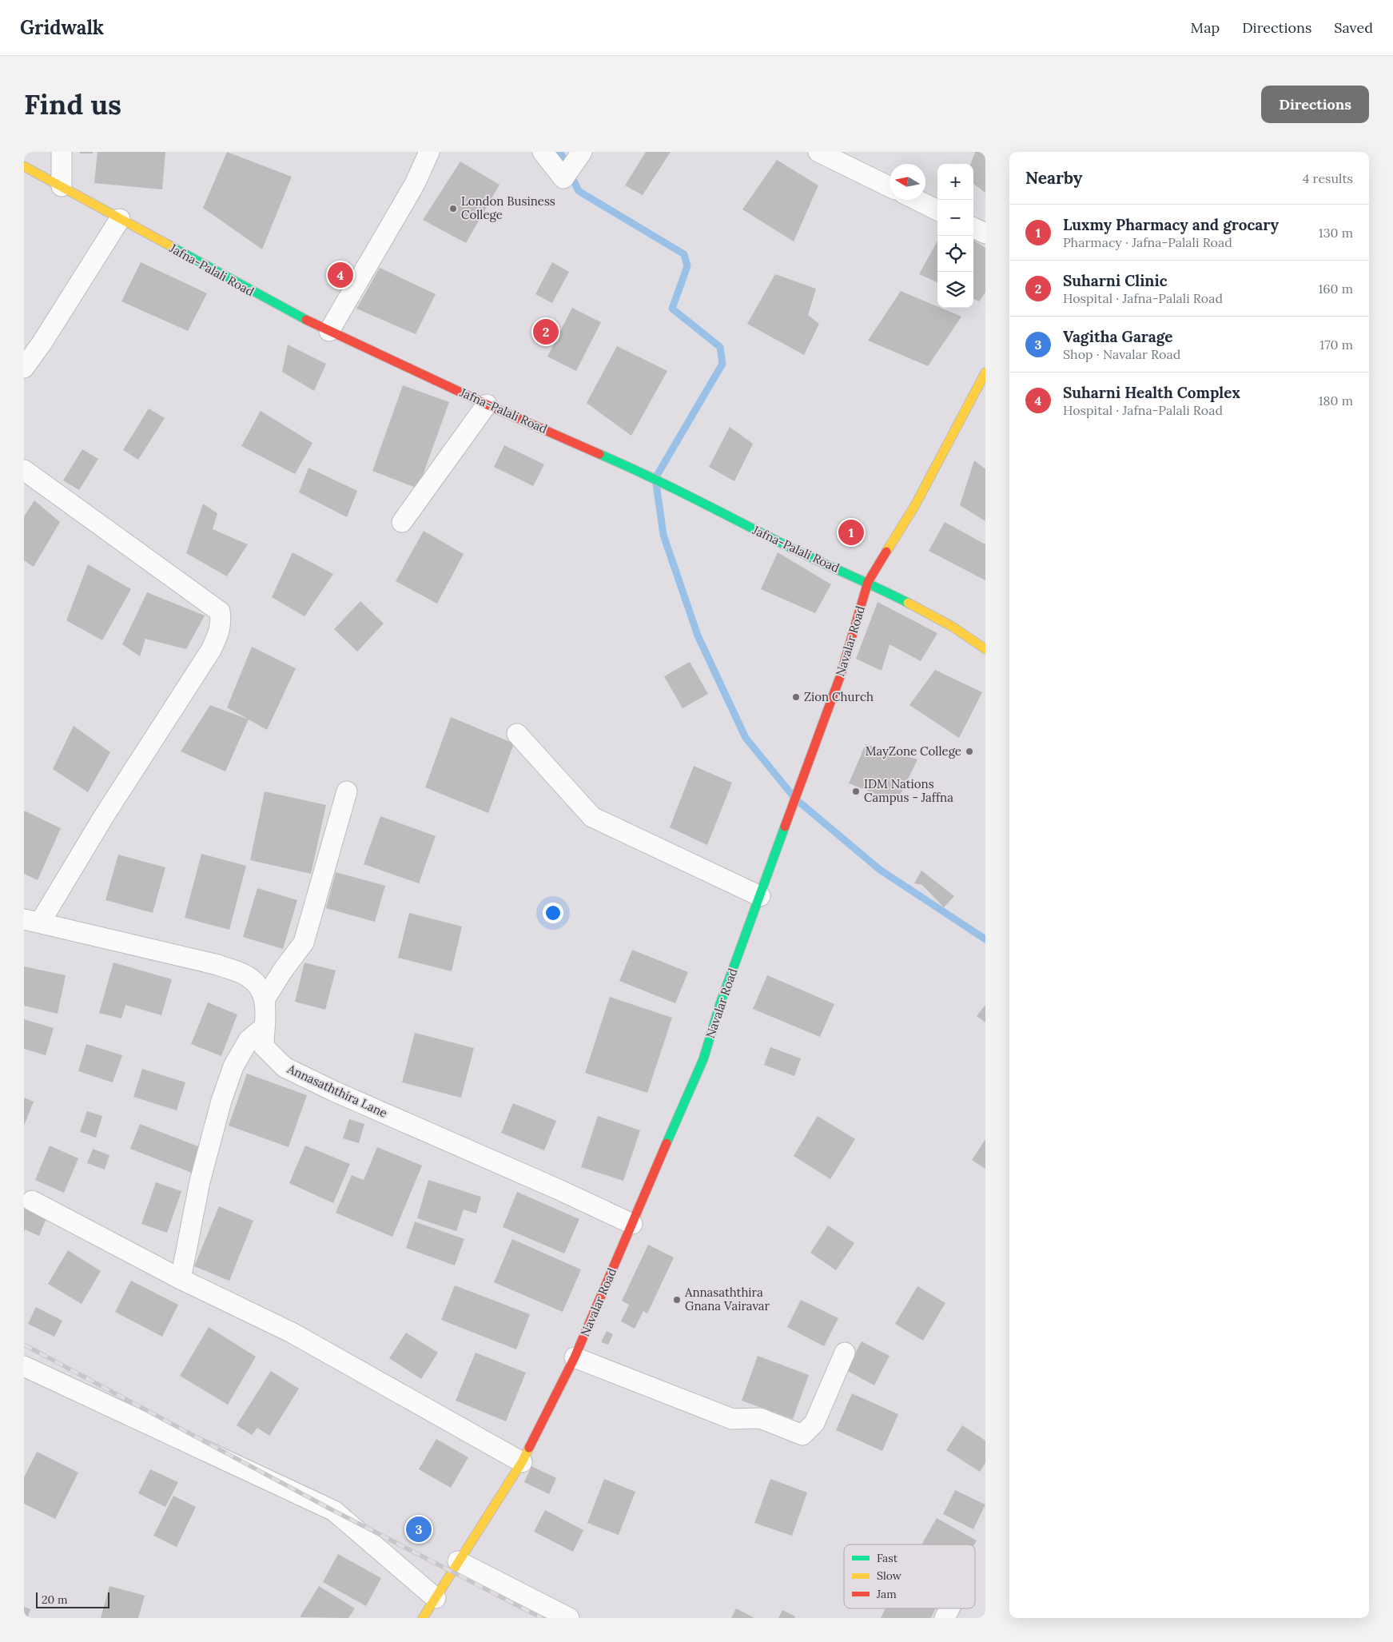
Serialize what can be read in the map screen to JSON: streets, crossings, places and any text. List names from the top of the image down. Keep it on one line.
{"streets":{"street":["Jafna-Palali Road","Navalar Road","Annasaththira Lane"]},"crossings":[["Jafna-Palali Road","Navalar Road"],["Navalar Road","Annasaththira Lane"]],"places":["London Business College","Zion Church","MayZone College","IDM Nations Campus - Jaffna","Annasaththira Gnana Vairavar"],"legend":["Fast","Slow","Jam"],"scale_bar":"20 m","north":"left","page":{"header":"Gridwalk","nav":["Map","Directions","Saved"],"buttons":"Directions","title":"Find us","heading":["Nearby","4 results"],"map_buttons":["+","−"],"list":[{"mark":"1","name":"Luxmy Pharmacy and grocary","note":"Pharmacy · Jafna-Palali Road","value":"130 m"},{"mark":"2","name":"Suharni Clinic","note":"Hospital · Jafna-Palali Road","value":"160 m"},{"mark":"3","name":"Vagitha Garage","note":"Shop · Navalar Road","value":"170 m"},{"mark":"4","name":"Suharni Health Complex","note":"Hospital · Jafna-Palali Road","value":"180 m"}],"pins":["4","2","1","3"],"scale":"20 m"}}
